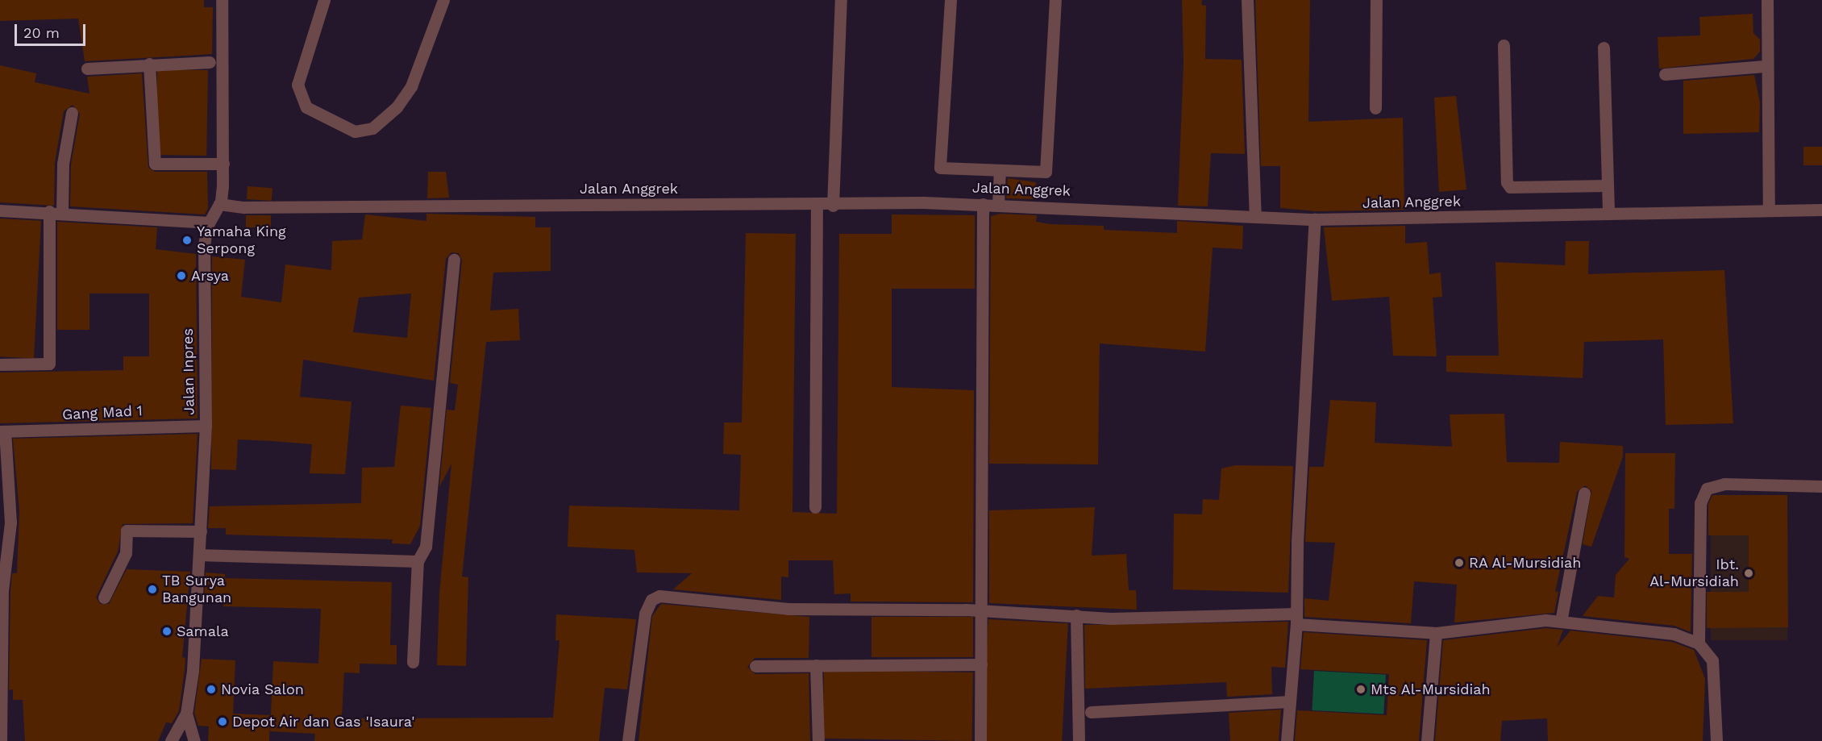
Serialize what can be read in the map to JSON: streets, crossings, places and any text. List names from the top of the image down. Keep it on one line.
{"streets":{"street":["Jalan Anggrek","Jalan Inpres","Gang Mad 1"]},"crossings":[["Jalan Anggrek","Jalan Inpres"],["Jalan Inpres","Gang Mad 1"]],"places":["Yamaha King Serpong","Arsya","RA Al-Mursidiah","Ibt. Al-Mursidiah","TB Surya Bangunan","Samala","Novia Salon","Mts Al-Mursidiah","Depot Air dan Gas 'Isaura'"],"scale_bar":"20 m"}
